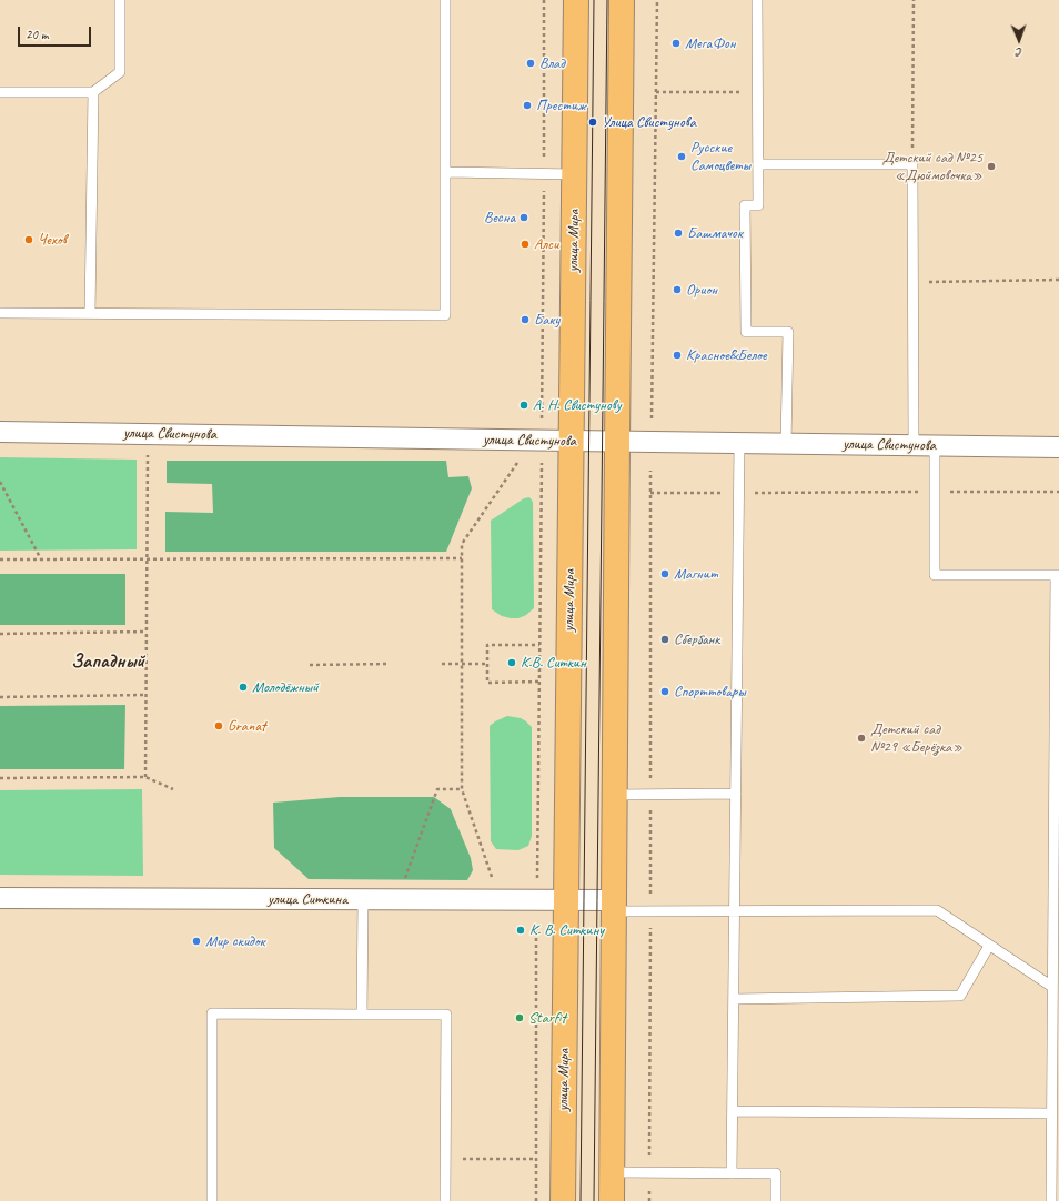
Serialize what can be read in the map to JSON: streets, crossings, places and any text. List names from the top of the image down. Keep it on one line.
{"streets":{"main road":["улица Мира"],"street":["улица Свистунова","улица Ситкина"]},"crossings":[["улица Мира","улица Свистунова"],["улица Мира","улица Ситкина"]],"districts":["Западный"],"places":["МегаФон","Влад","Престиж","Улица Свистунова","Русские Самоцветы","Детский сад №25 «Дюймовочка»","Весна","Башмачок","Чехов","Алси","Орион","Баку","Красное&Белое","А. Н. Свистунову","Магнит","Сбербанк","К.В. Ситкин","Молодёжный","Спорттовары","Granat","Детский сад №29 «Берёзка»","К. В. Ситкину","Мир скидок","Starfit"],"scale_bar":"20 m","north":"bottom"}
